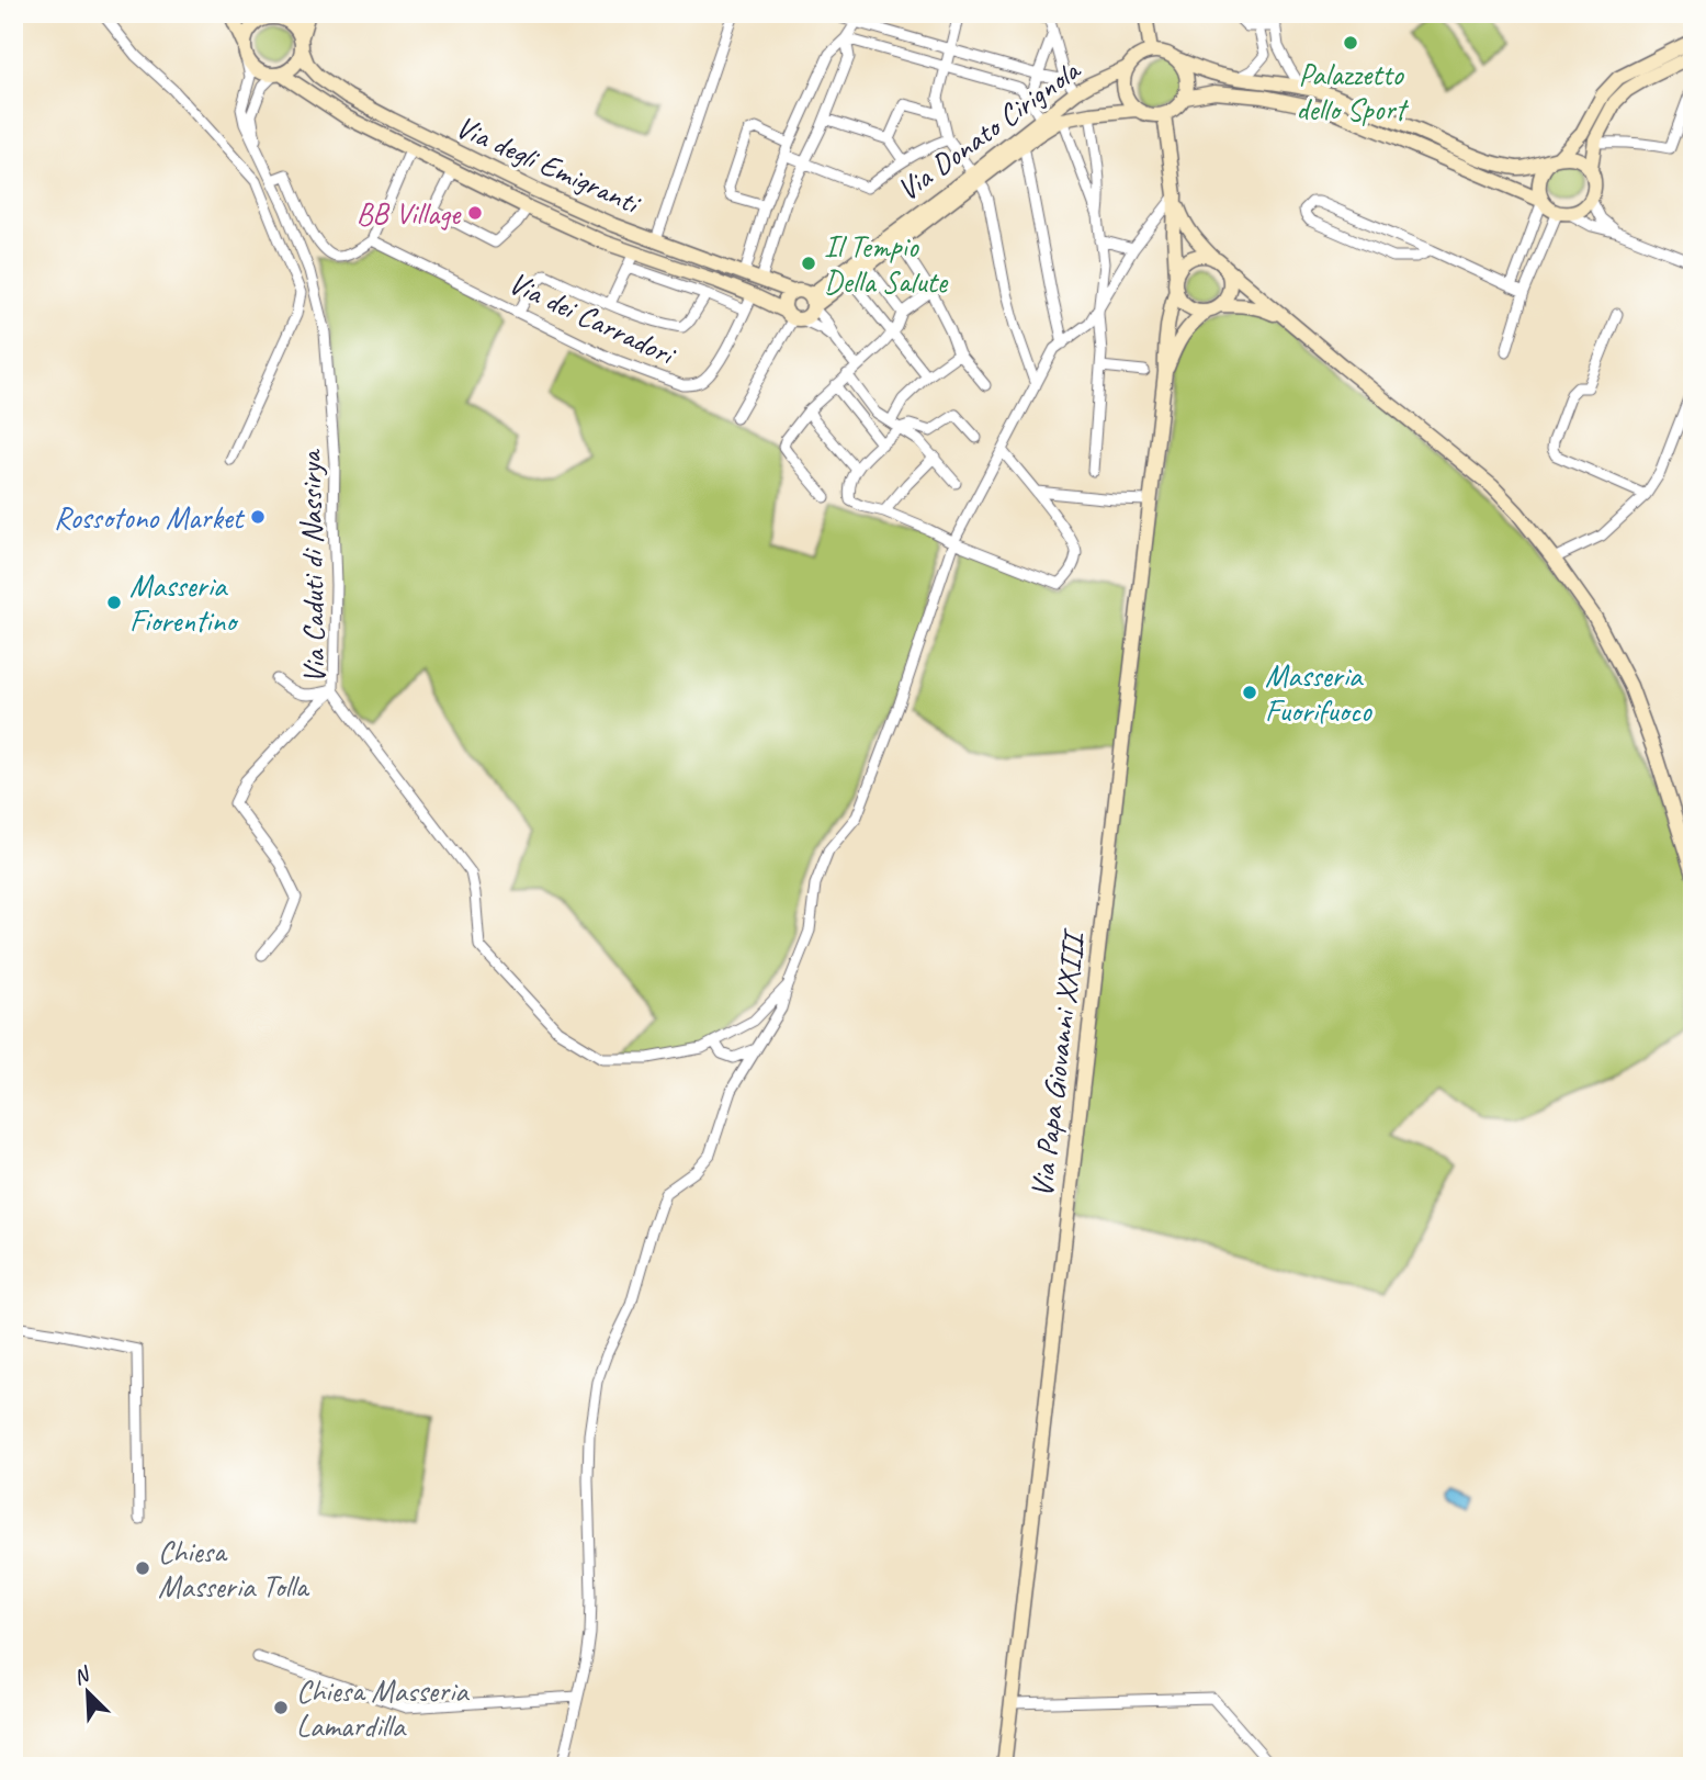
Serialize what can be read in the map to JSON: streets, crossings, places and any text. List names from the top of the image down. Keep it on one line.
{"streets":{"main road":["Via Donato Cirignola","Via degli Emigranti","Via Papa Giovanni XXIII"],"street":["Via dei Carradori","Via Caduti di Nassirya"]},"crossings":[["Via Donato Cirignola","Via degli Emigranti"],["Via Donato Cirignola","Via Papa Giovanni XXIII"],["Via degli Emigranti","Via dei Carradori"],["Via degli Emigranti","Via Caduti di Nassirya"]],"places":["Palazzetto dello Sport","BB Village","Il Tempio Della Salute","Rossotono Market","Masseria Fiorentino","Masseria Fuorifuoco","Chiesa Masseria Tolla","Chiesa Masseria Lamardilla"],"north":"top left"}
